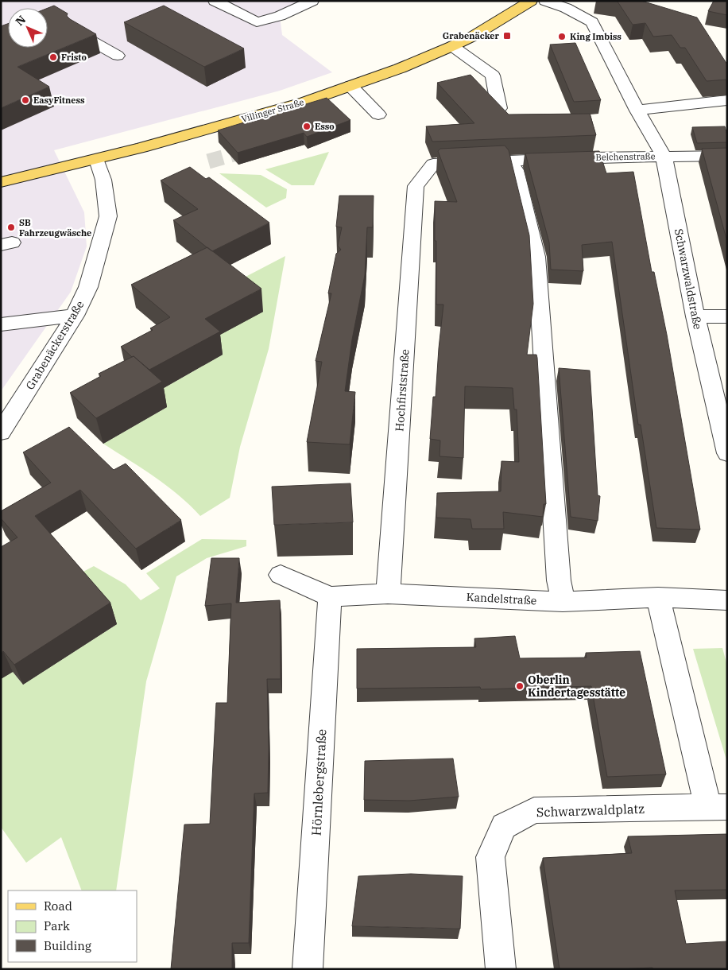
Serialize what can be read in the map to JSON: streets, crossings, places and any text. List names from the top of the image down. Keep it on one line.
{"streets":{"main road":["Villinger Straße"],"street":["Belchenstraße","Schwarzwaldstraße","Grabenäckerstraße","Hochfirststraße","Kandelstraße","Hörnlebergstraße","Schwarzwaldplatz"]},"crossings":[["Villinger Straße","Grabenäckerstraße"],["Belchenstraße","Schwarzwaldstraße"],["Belchenstraße","Hochfirststraße"],["Hochfirststraße","Kandelstraße"],["Kandelstraße","Hörnlebergstraße"],["Kandelstraße","Schwarzwaldplatz"]],"places":{"transit":["Grabenäcker"],"other":["King Imbiss","Fristo","EasyFitness","Esso","SB Fahrzeugwäsche","Oberlin Kindertagesstätte"]},"legend":["Road","Park","Building"],"north":"top left"}
